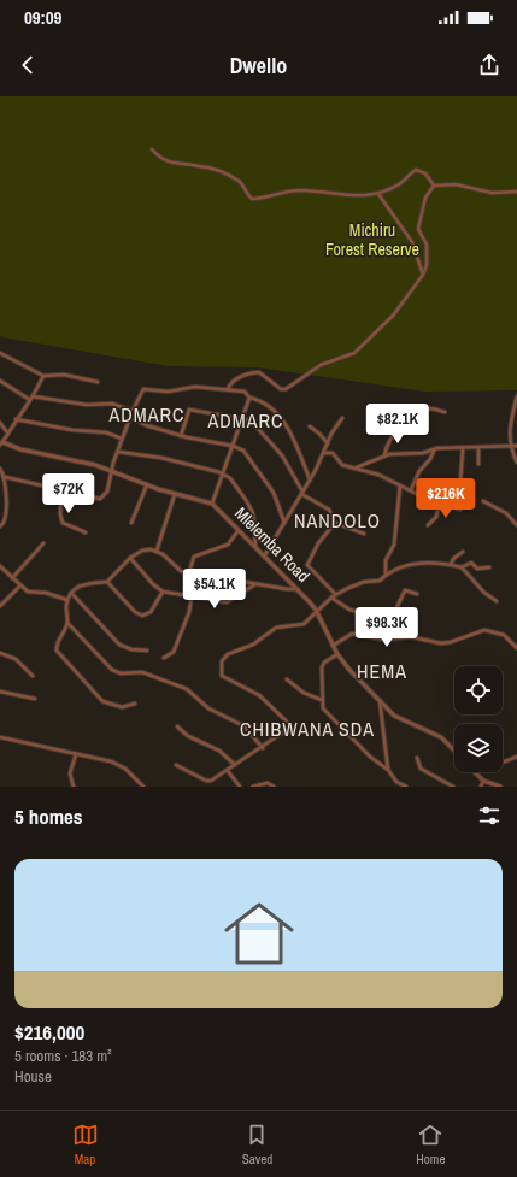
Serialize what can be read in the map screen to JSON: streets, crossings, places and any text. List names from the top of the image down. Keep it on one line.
{"streets":{"street":["Mlelemba Road"]},"districts":["ADMARC","ADMARC","NANDOLO","HEMA","CHIBWANA SDA"],"parks":["Michiru Forest Reserve"],"page":{"status":"09:09","header":"Dwello","price":["$82.1K","$72K","$216K","$54.1K","$98.3K"],"heading":"5 homes","list":[{"name":"$216,000","note":"5 rooms · 183 m² · House"}],"tabs":["Map","Saved","Home"]}}
